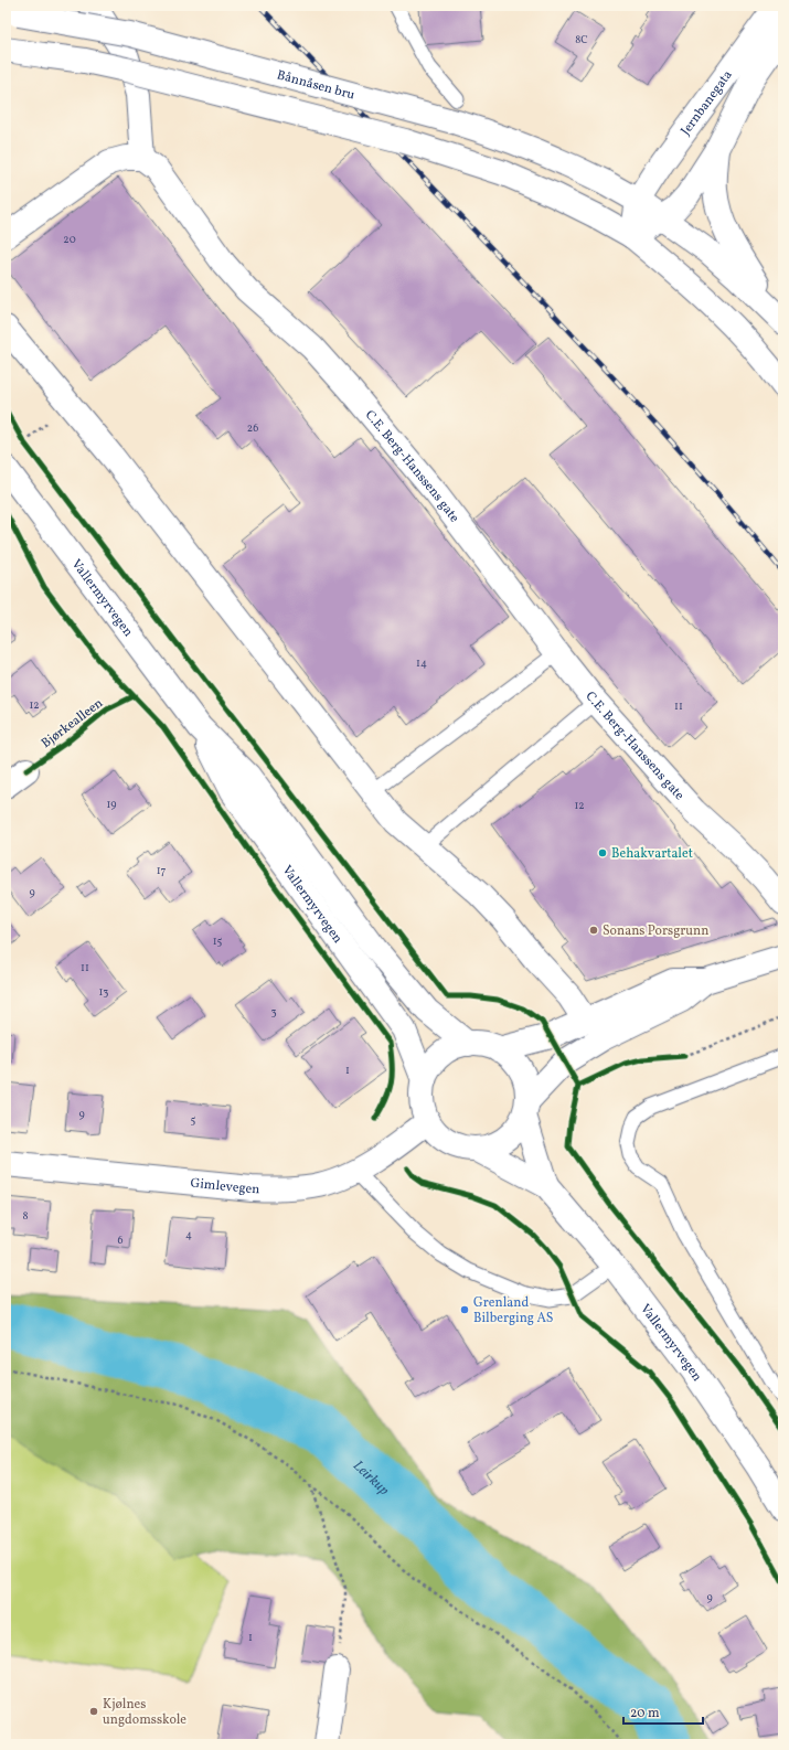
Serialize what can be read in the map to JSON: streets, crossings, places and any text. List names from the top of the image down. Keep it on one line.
{"streets":{"main road":["Bånnåsen bru","Jernbanegata","C.E. Berg-Hanssens gate","Vallermyrvegen","Gimlevegen"],"cycle path":["Bjørkealleen"]},"crossings":[["Bånnåsen bru","Jernbanegata"],["Vallermyrvegen","Gimlevegen"]],"water":["Leirkup"],"places":["Behakvartalet","Sonans Porsgrunn","Grenland Bilberging AS","Kjølnes ungdomsskole"],"house_numbers":["8C","20","26","14","12","11","19","12","17","9","15","11","13","3","1","9","5","8","4","6","9","1"],"scale_bar":"20 m"}
